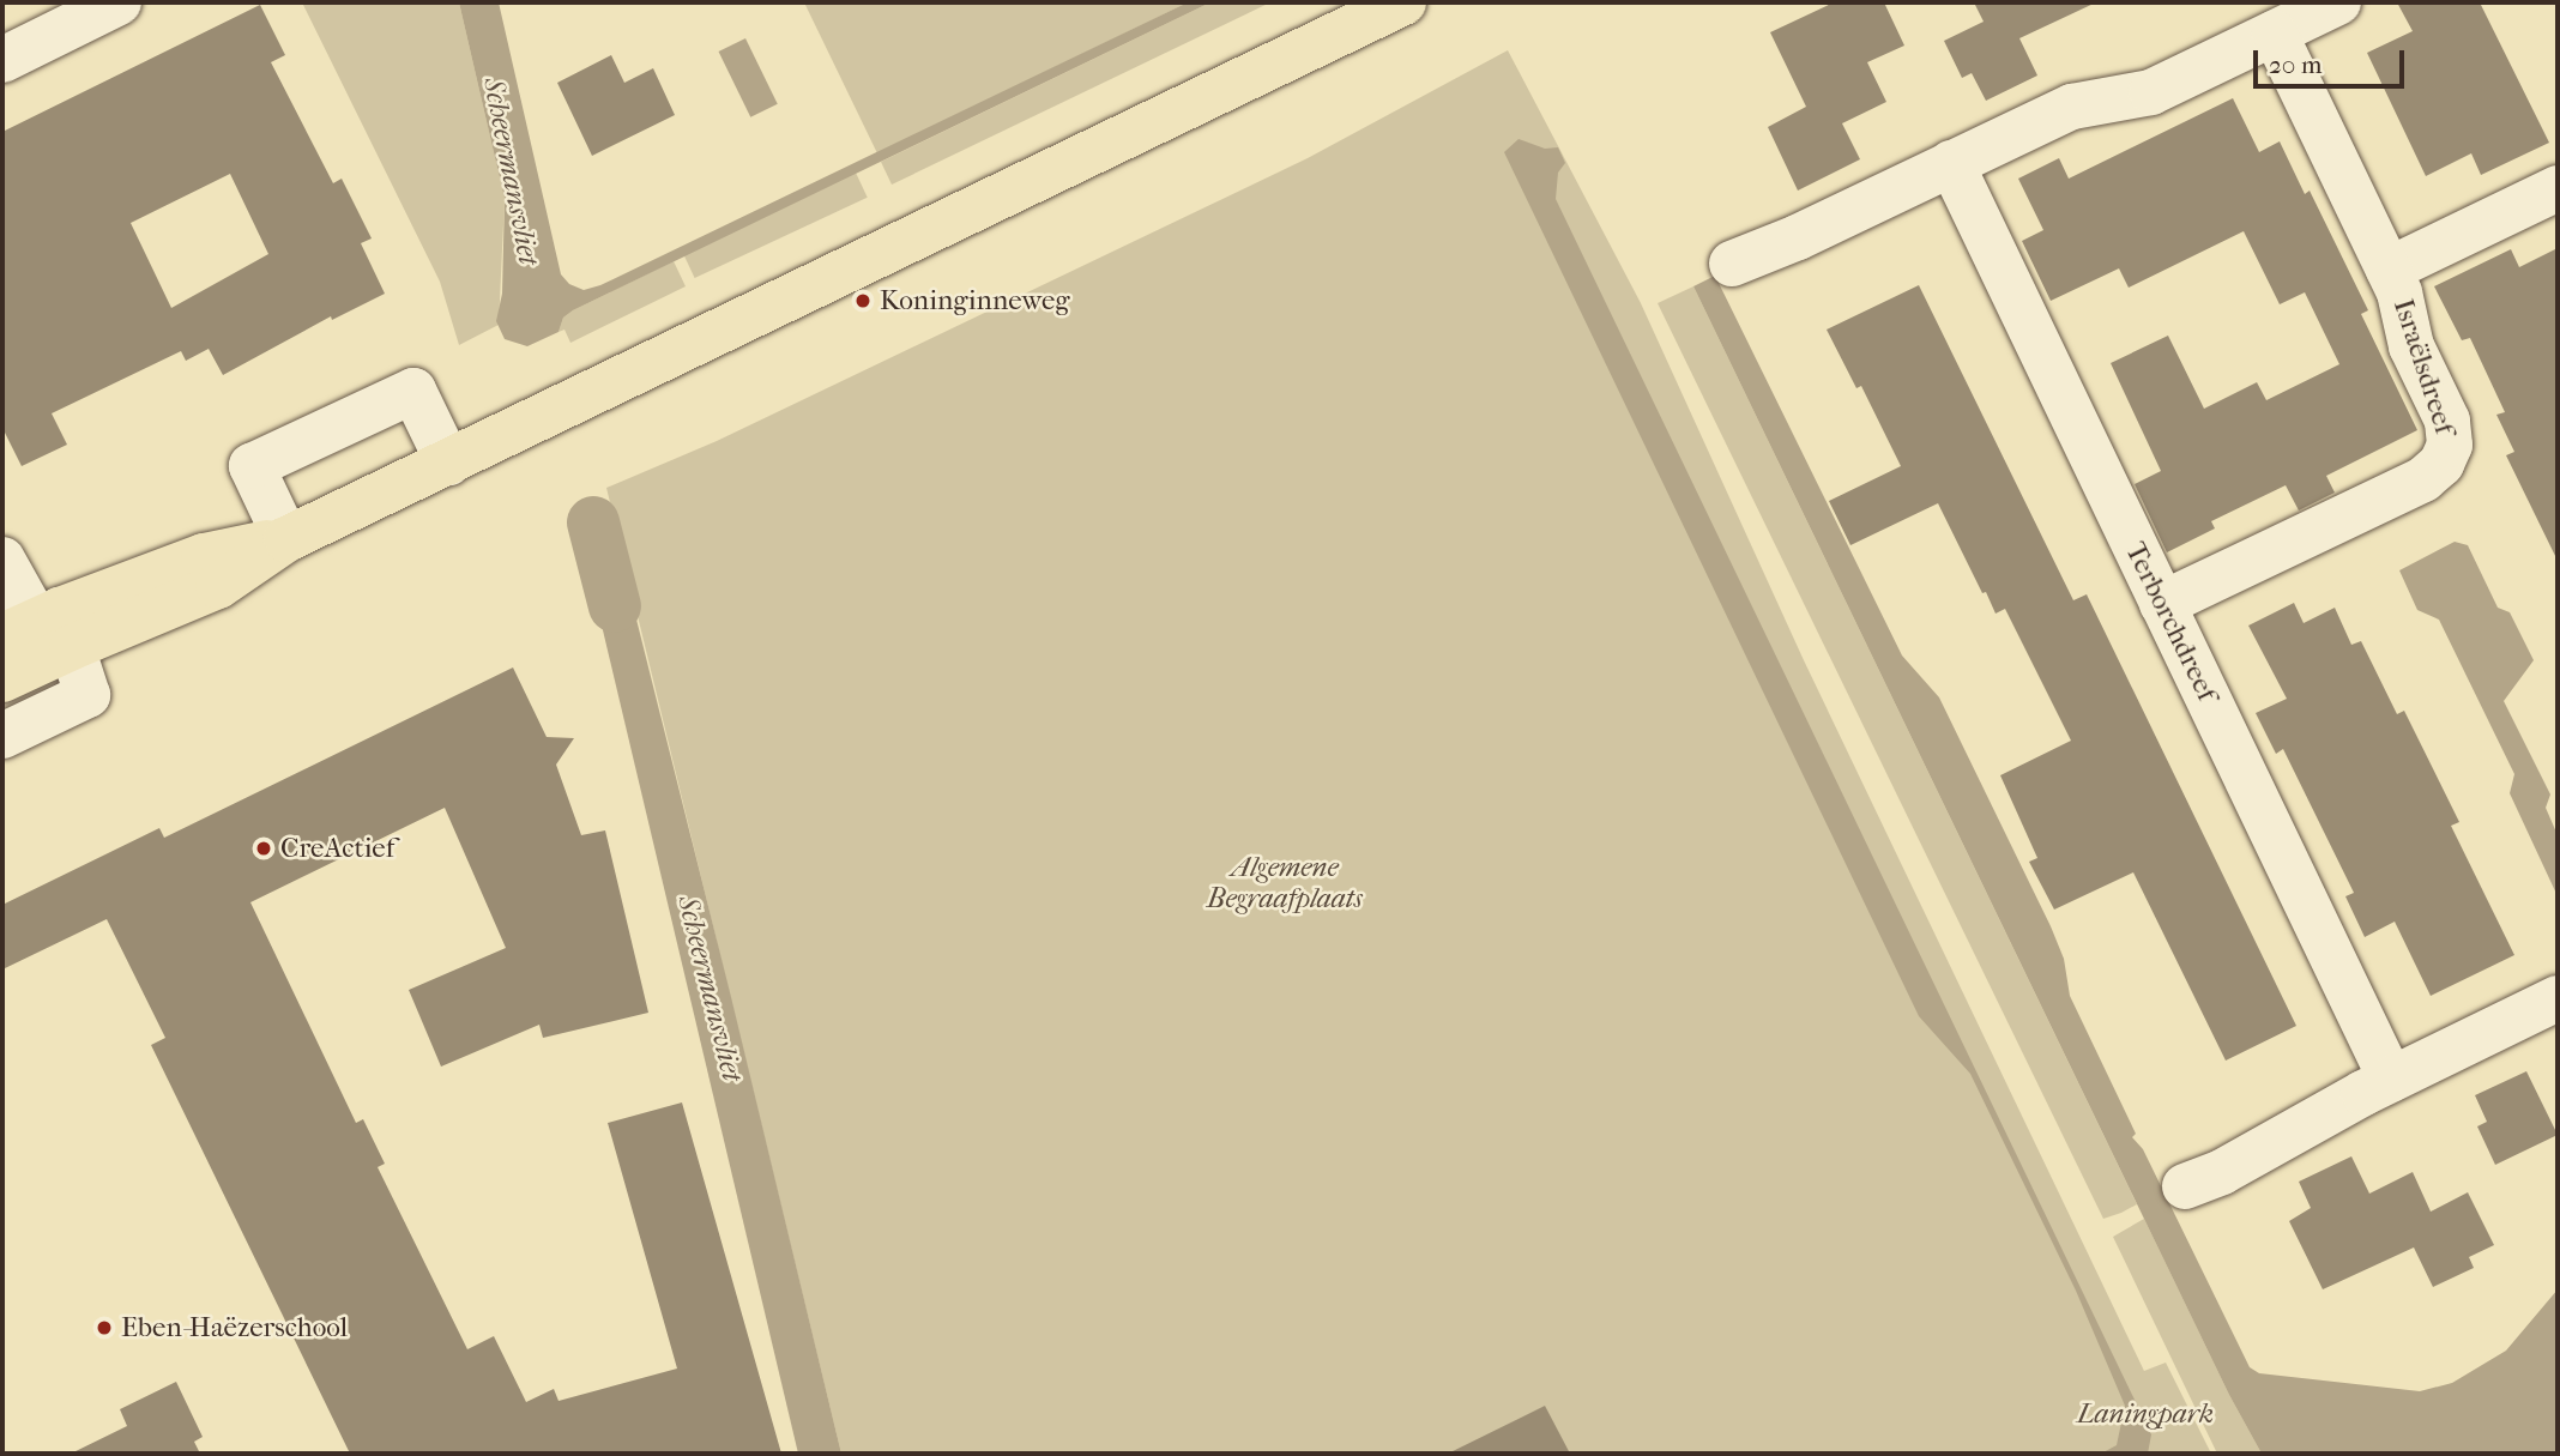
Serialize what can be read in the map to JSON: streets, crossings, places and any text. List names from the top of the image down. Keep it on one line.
{"streets":{"street":["Israëlsdreef","Terborchdreef"]},"crossings":[["Israëlsdreef","Terborchdreef"]],"water":["Scheermansvliet"],"parks":["Algemene Begraafplaats","Laningpark"],"places":["Koninginneweg","CreActief","Eben-Haëzerschool"],"scale_bar":"20 m"}
